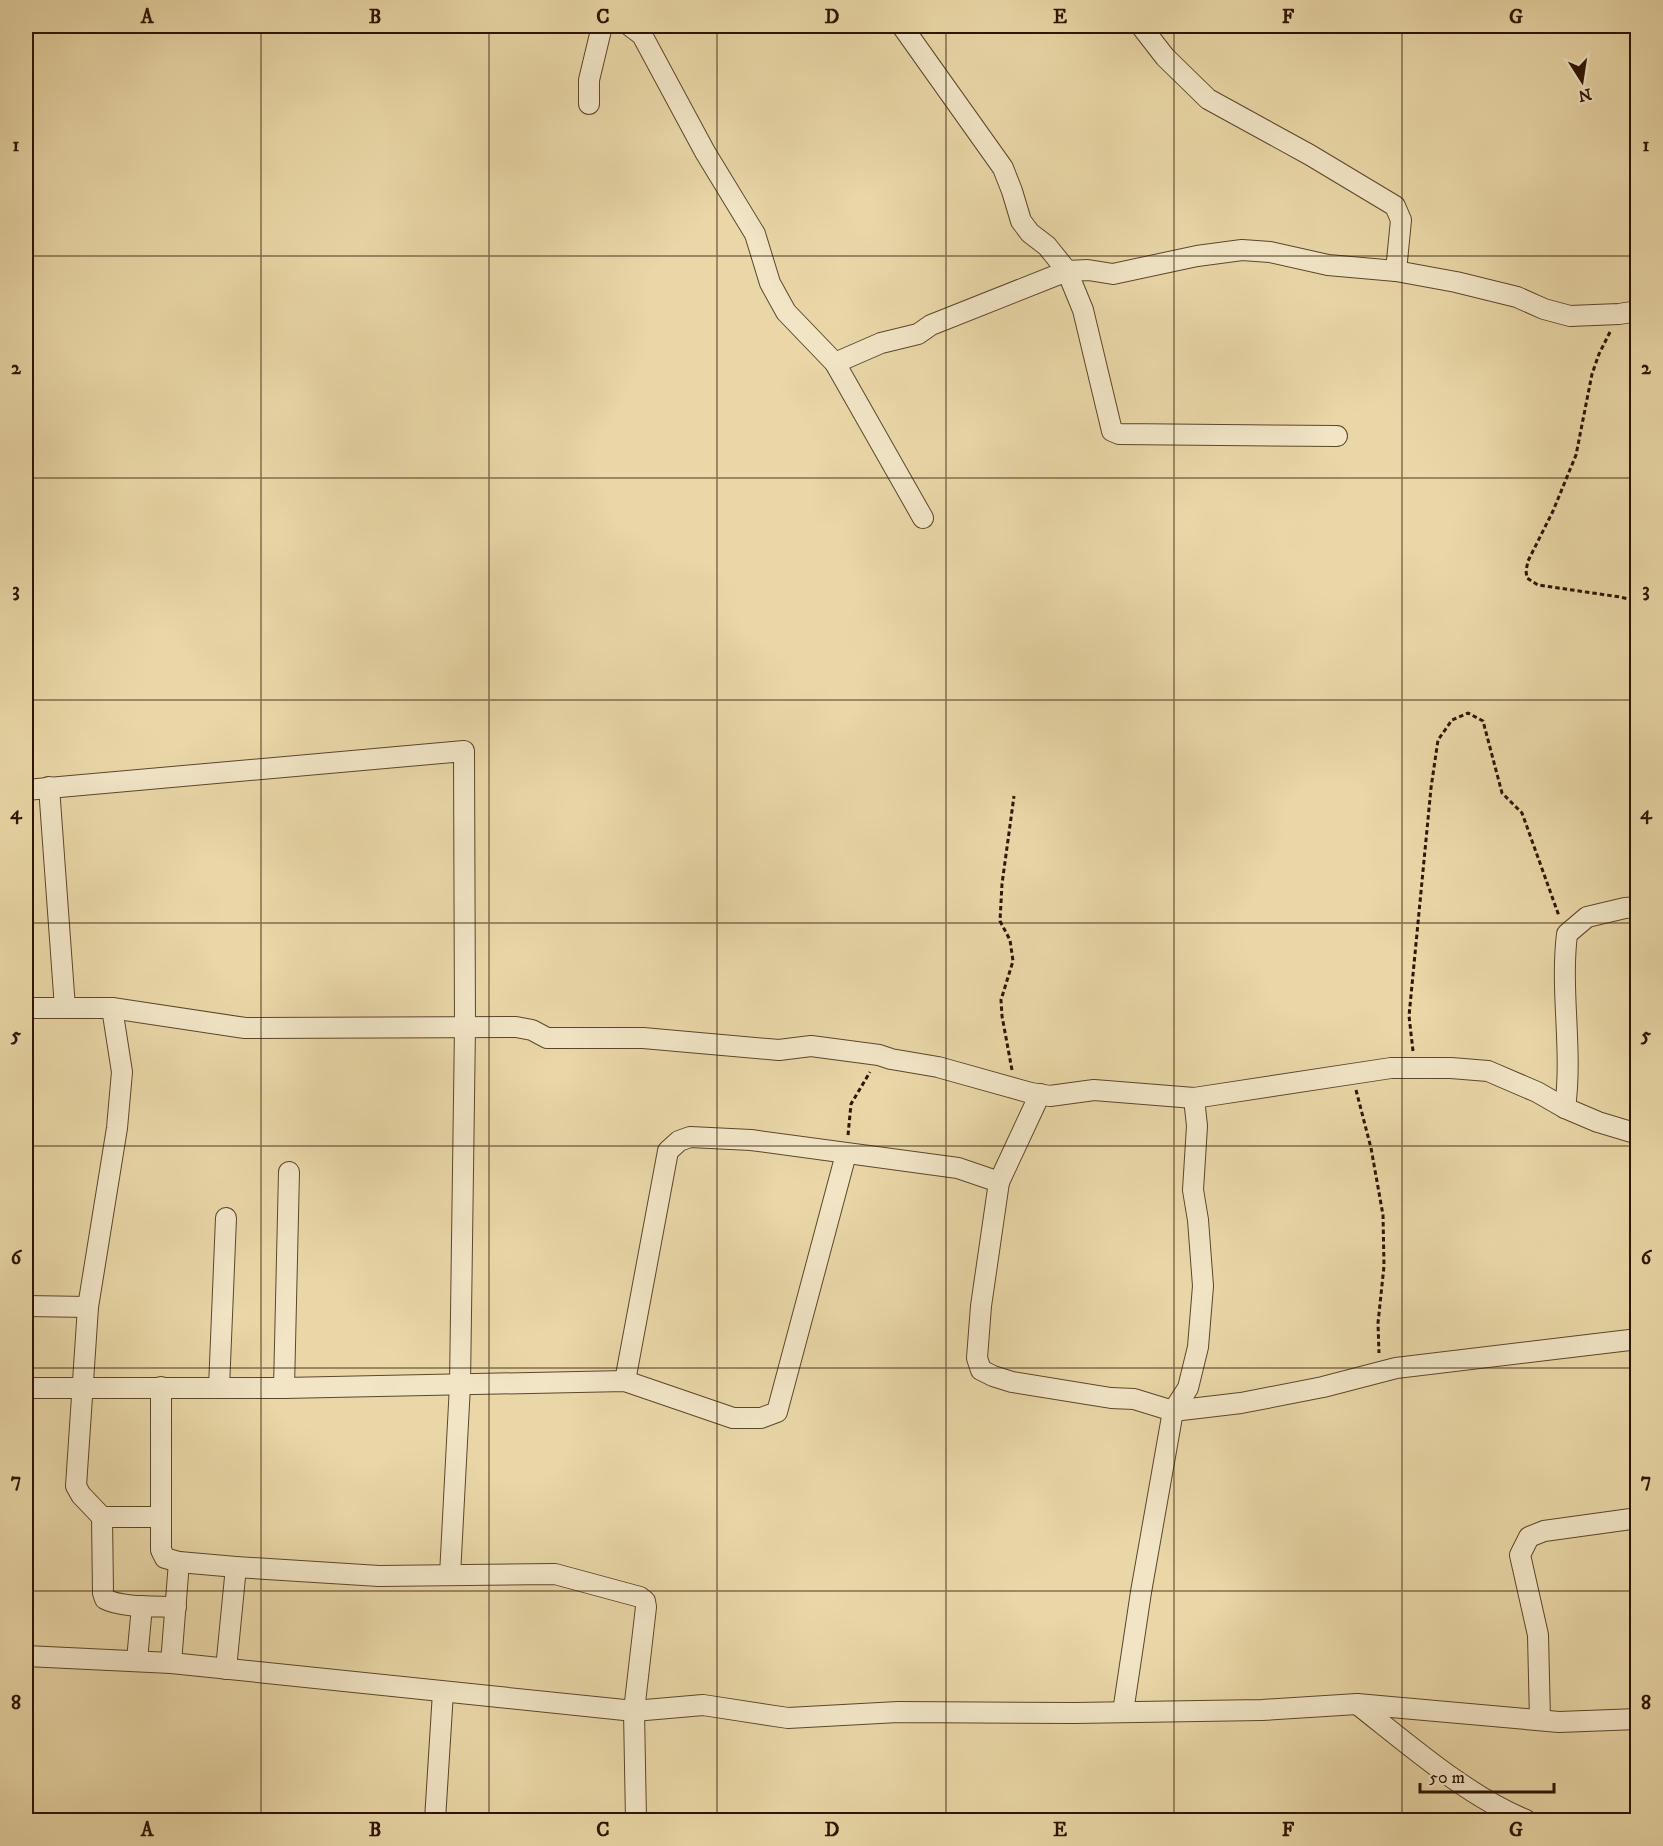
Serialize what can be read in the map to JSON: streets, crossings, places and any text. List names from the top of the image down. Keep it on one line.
{"scale_bar":"50 m","north":"bottom","grid":{"columns":["A","B","C","D","E","F","G"],"rows":["1","2","3","4","5","6","7","8"]}}
